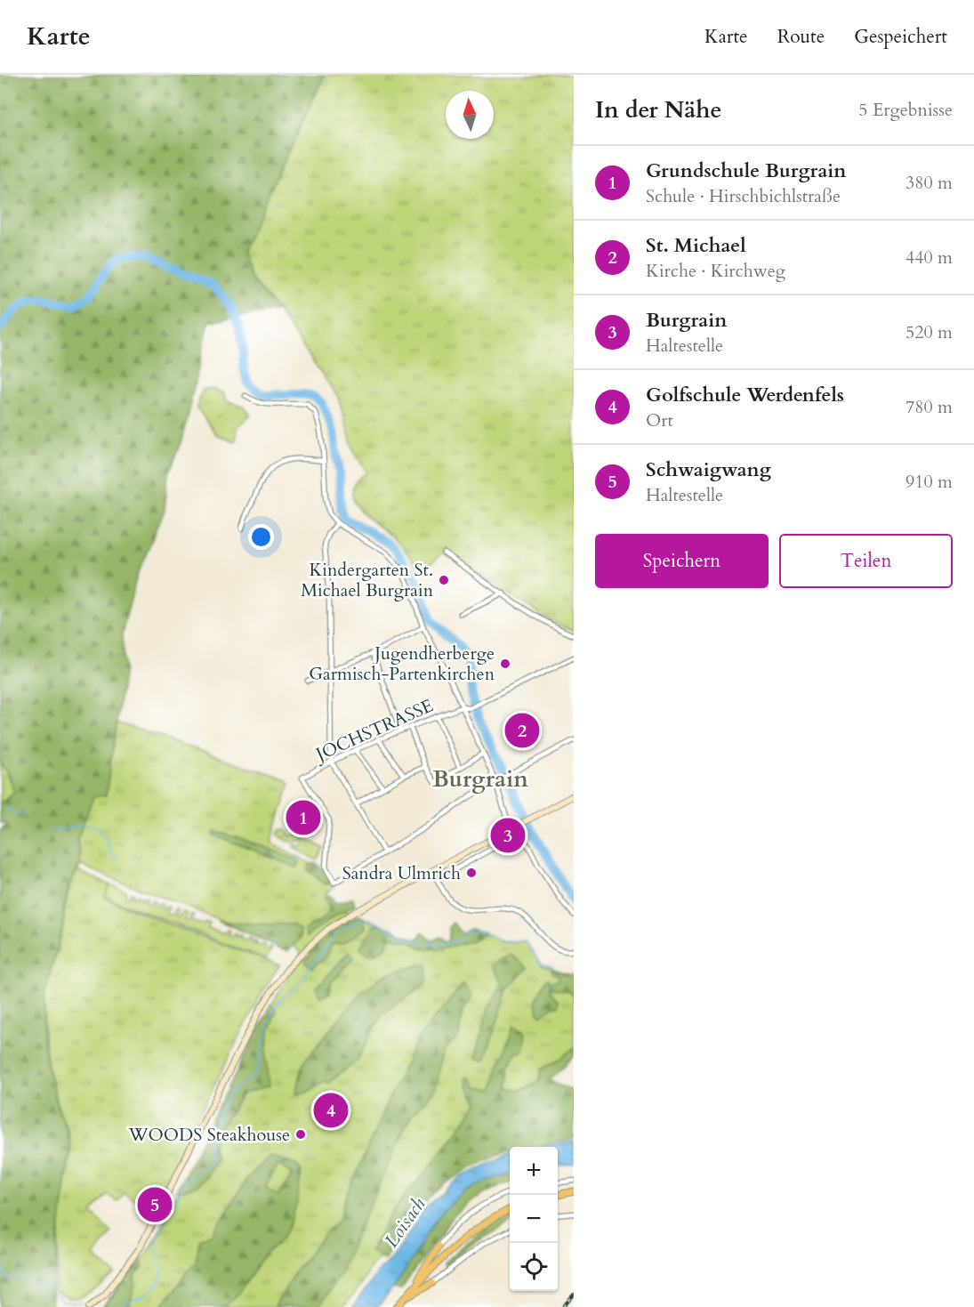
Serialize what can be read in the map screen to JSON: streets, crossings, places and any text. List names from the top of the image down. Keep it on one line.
{"streets":{"street":["JOCHSTRASSE"]},"districts":["Burgrain"],"water":["Loisach"],"places":["Kindergarten St. Michael Burgrain","Jugendherberge Garmisch-Partenkirchen","Sandra Ulmrich","WOODS Steakhouse"],"north":"top","page":{"header":"Karte","nav":["Karte","Route","Gespeichert"],"heading":["In der Nähe","5 Ergebnisse"],"list":[{"mark":"1","name":"Grundschule Burgrain","note":"Schule · Hirschbichlstraße","value":"380 m"},{"mark":"2","name":"St. Michael","note":"Kirche · Kirchweg","value":"440 m"},{"mark":"3","name":"Burgrain","note":"Haltestelle","value":"520 m"},{"mark":"4","name":"Golfschule Werdenfels","note":"Ort","value":"780 m"},{"mark":"5","name":"Schwaigwang","note":"Haltestelle","value":"910 m"}],"buttons":["Speichern","Teilen"],"pins":["2","1","3","4","5"],"map_buttons":["+","−"]}}
